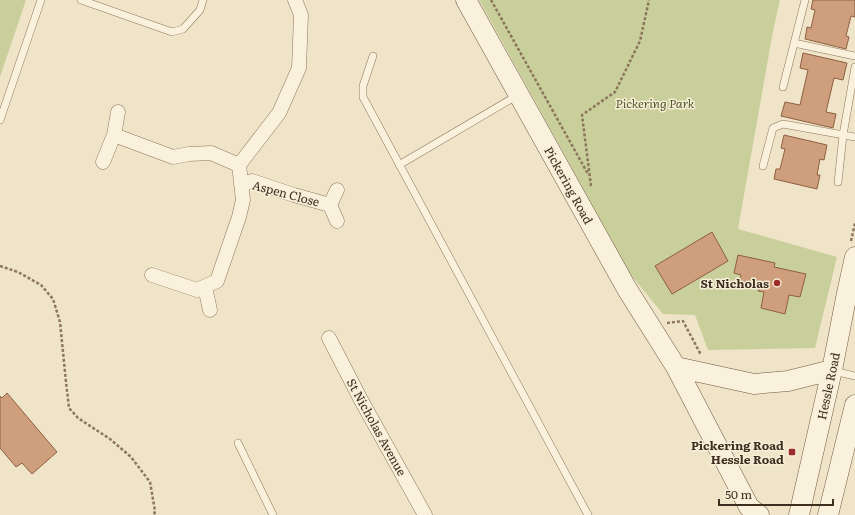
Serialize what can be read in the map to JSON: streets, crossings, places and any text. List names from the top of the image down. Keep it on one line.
{"streets":{"street":["Pickering Road","Aspen Close","Hessle Road","St Nicholas Avenue"]},"parks":["Pickering Park"],"places":{"other":["St Nicholas"],"transit":["Pickering Road Hessle Road"]},"scale_bar":"50 m"}
